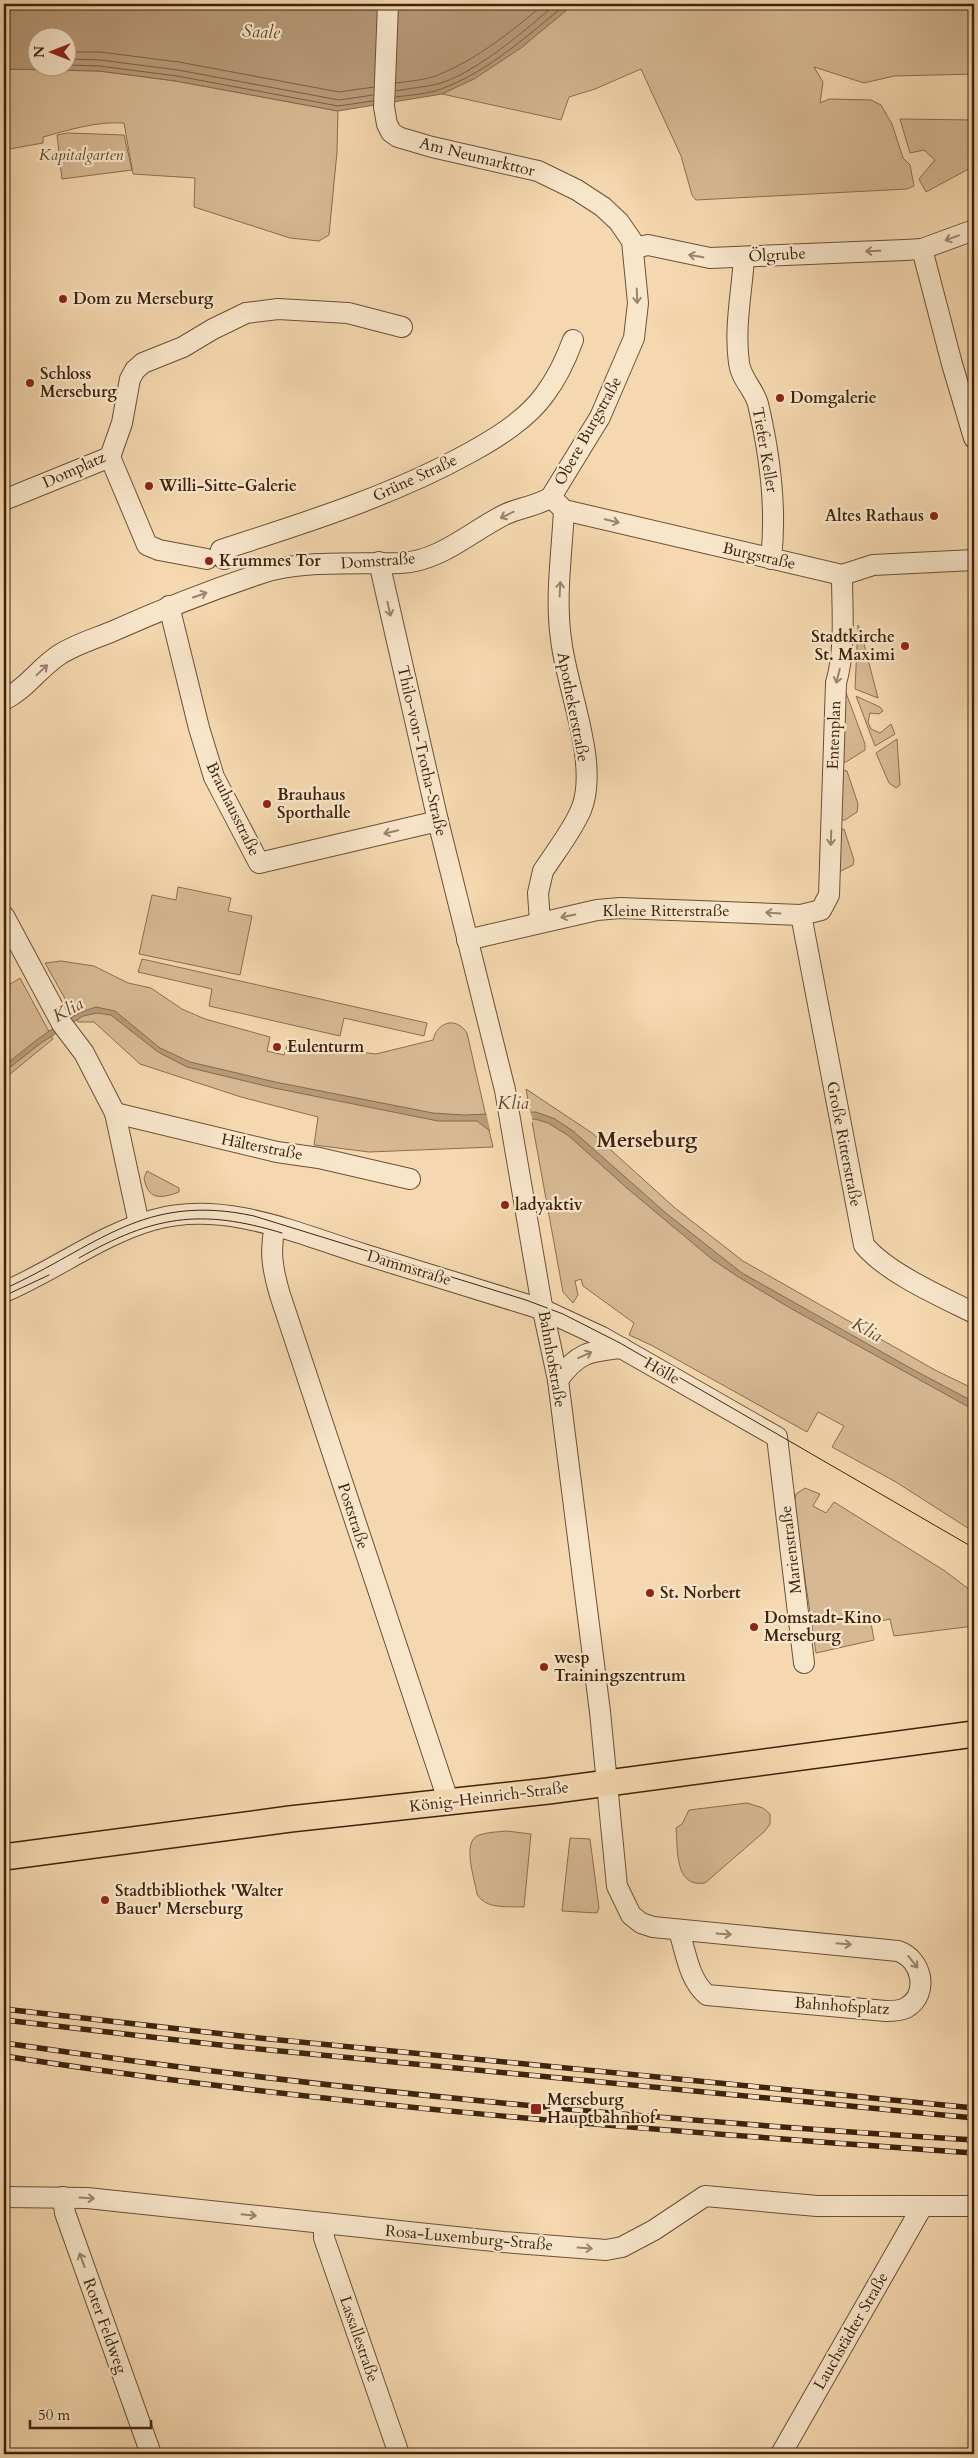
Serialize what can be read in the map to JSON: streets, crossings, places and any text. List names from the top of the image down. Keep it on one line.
{"streets":{"main road":["König-Heinrich-Straße"],"street":["Am Neumarkttor","Ölgrube","Obere Burgstraße","Tiefer Keller","Domplatz","Grüne Straße","Burgstraße","Domstraße","Apothekerstraße","Entenplan","Thilo-von-Trotha-Straße","Brauhausstraße","Kleine Ritterstraße","Große Ritterstraße","Hälterstraße","Dammstraße","Bahnhofstraße","Hölle","Poststraße","Marienstraße","Bahnhofsplatz","Rosa-Luxemburg-Straße","Roter Feldweg","Lauchstädter Straße","Lassallestraße"]},"crossings":[["Am Neumarkttor","Ölgrube"],["Am Neumarkttor","Obere Burgstraße"],["Ölgrube","Obere Burgstraße"],["Ölgrube","Tiefer Keller"],["Obere Burgstraße","Burgstraße"],["Obere Burgstraße","Domstraße"],["Obere Burgstraße","Apothekerstraße"],["Tiefer Keller","Burgstraße"],["Burgstraße","Domstraße"],["Burgstraße","Apothekerstraße"],["Burgstraße","Entenplan"],["Domstraße","Apothekerstraße"],["Domstraße","Thilo-von-Trotha-Straße"],["Apothekerstraße","Kleine Ritterstraße"],["Entenplan","Kleine Ritterstraße"],["Thilo-von-Trotha-Straße","Brauhausstraße"],["Thilo-von-Trotha-Straße","Kleine Ritterstraße"],["Thilo-von-Trotha-Straße","Bahnhofstraße"],["Kleine Ritterstraße","Große Ritterstraße"],["Kleine Ritterstraße","Bahnhofstraße"],["Dammstraße","Bahnhofstraße"],["Dammstraße","Hölle"],["Dammstraße","Poststraße"],["Bahnhofstraße","Hölle"],["Bahnhofstraße","König-Heinrich-Straße"],["Bahnhofstraße","Bahnhofsplatz"],["Hölle","Marienstraße"],["Poststraße","König-Heinrich-Straße"],["König-Heinrich-Straße","Bahnhofsplatz"],["Rosa-Luxemburg-Straße","Roter Feldweg"],["Rosa-Luxemburg-Straße","Lauchstädter Straße"],["Rosa-Luxemburg-Straße","Lassallestraße"]],"one_way":["Ölgrube","Obere Burgstraße","Burgstraße","Domstraße","Apothekerstraße","Entenplan","Thilo-von-Trotha-Straße","Kleine Ritterstraße","Rosa-Luxemburg-Straße","Roter Feldweg"],"districts":["Merseburg"],"water":["Saale","Klia"],"parks":["Kapitalgarten"],"places":{"other":["Dom zu Merseburg","Schloss Merseburg","Domgalerie","Willi-Sitte-Galerie","Altes Rathaus","Krummes Tor","Stadtkirche St. Maximi","Brauhaus Sporthalle","Eulenturm","ladyaktiv","St. Norbert","Domstadt-Kino Merseburg","wesp Trainingszentrum","Stadtbibliothek 'Walter Bauer' Merseburg"],"transit":["Merseburg Hauptbahnhof"]},"scale_bar":"50 m","north":"left"}
